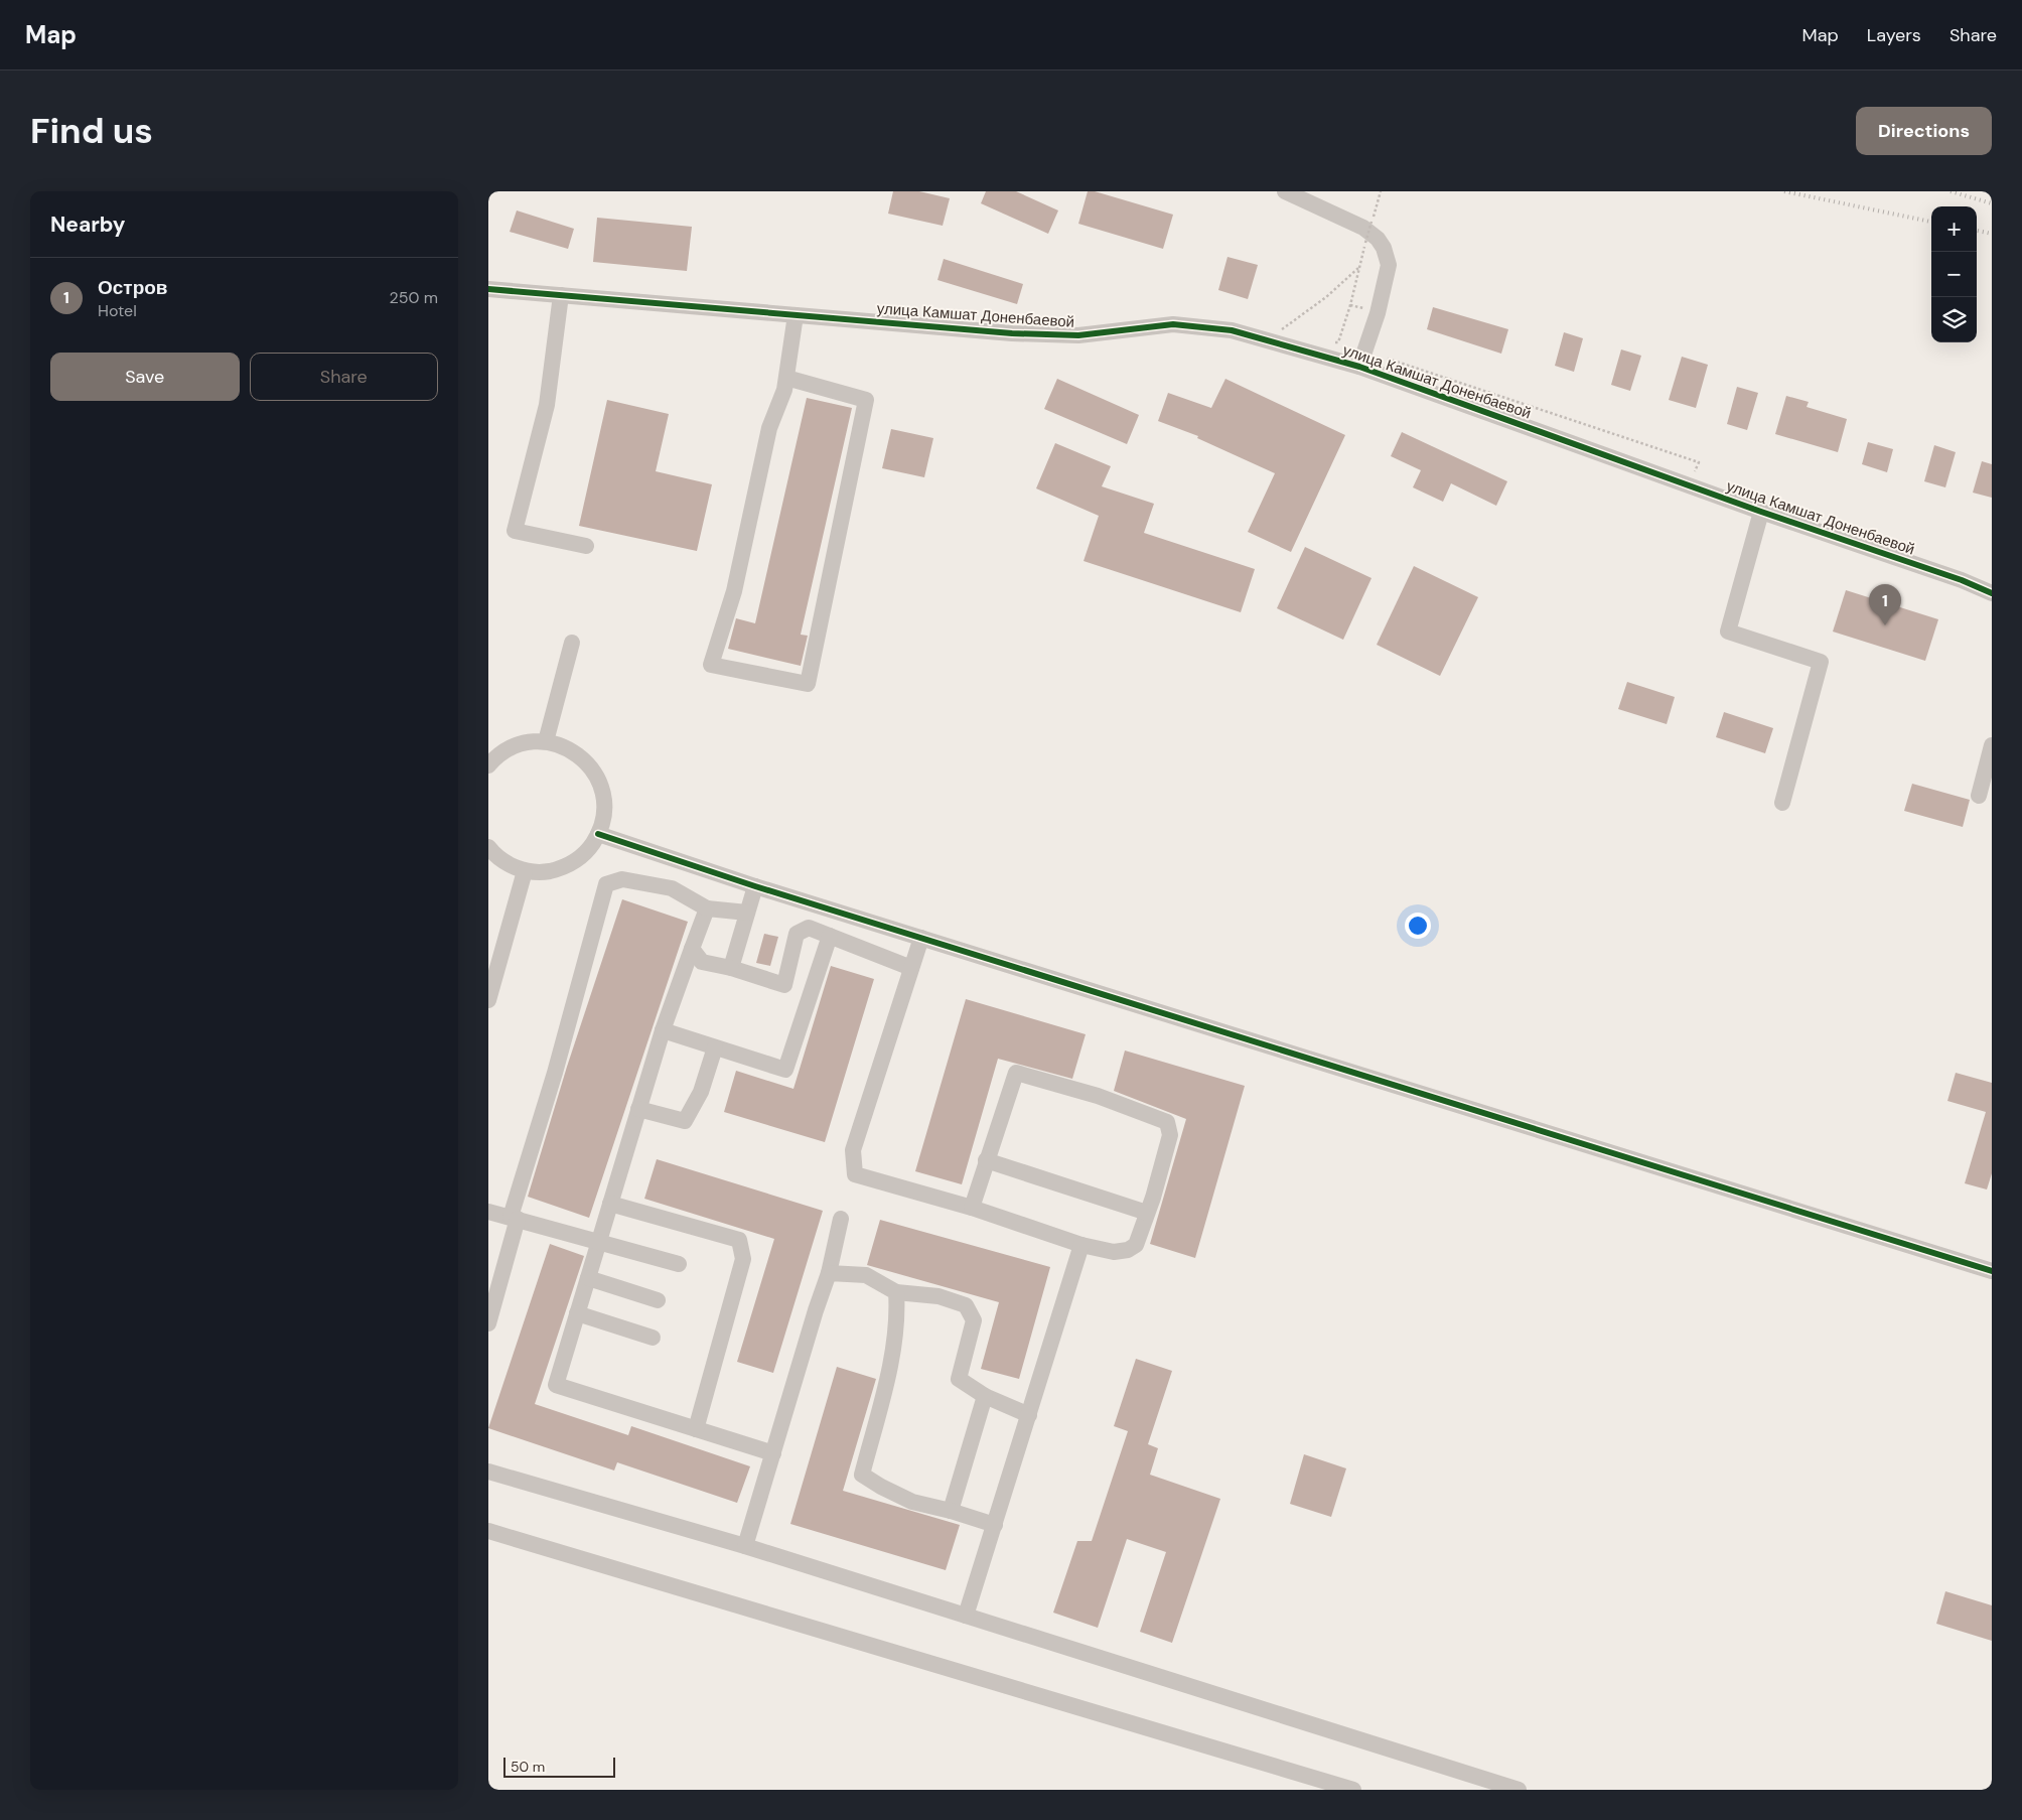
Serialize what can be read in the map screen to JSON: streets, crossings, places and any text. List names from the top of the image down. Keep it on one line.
{"streets":{"street":["улица Камшат Доненбаевой"]},"scale_bar":"50 m","page":{"header":"Map","nav":["Map","Layers","Share"],"buttons":["Directions",["Save","Share"]],"title":"Find us","heading":"Nearby","map_buttons":["+","−"],"list":[{"mark":"1","name":"Остров","note":"Hotel","value":"250 m"}],"pins":"1","scale":"50 m"}}
